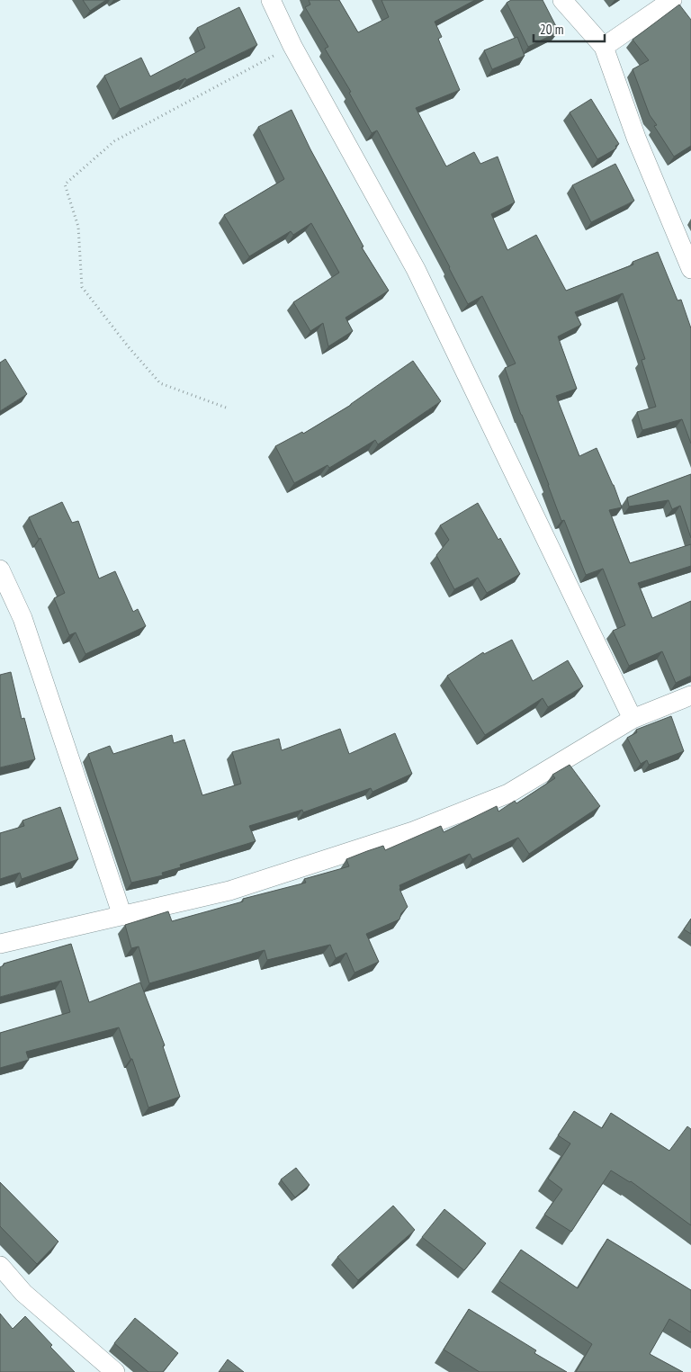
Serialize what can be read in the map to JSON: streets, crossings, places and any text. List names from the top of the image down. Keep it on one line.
{"scale_bar":"20 m"}
